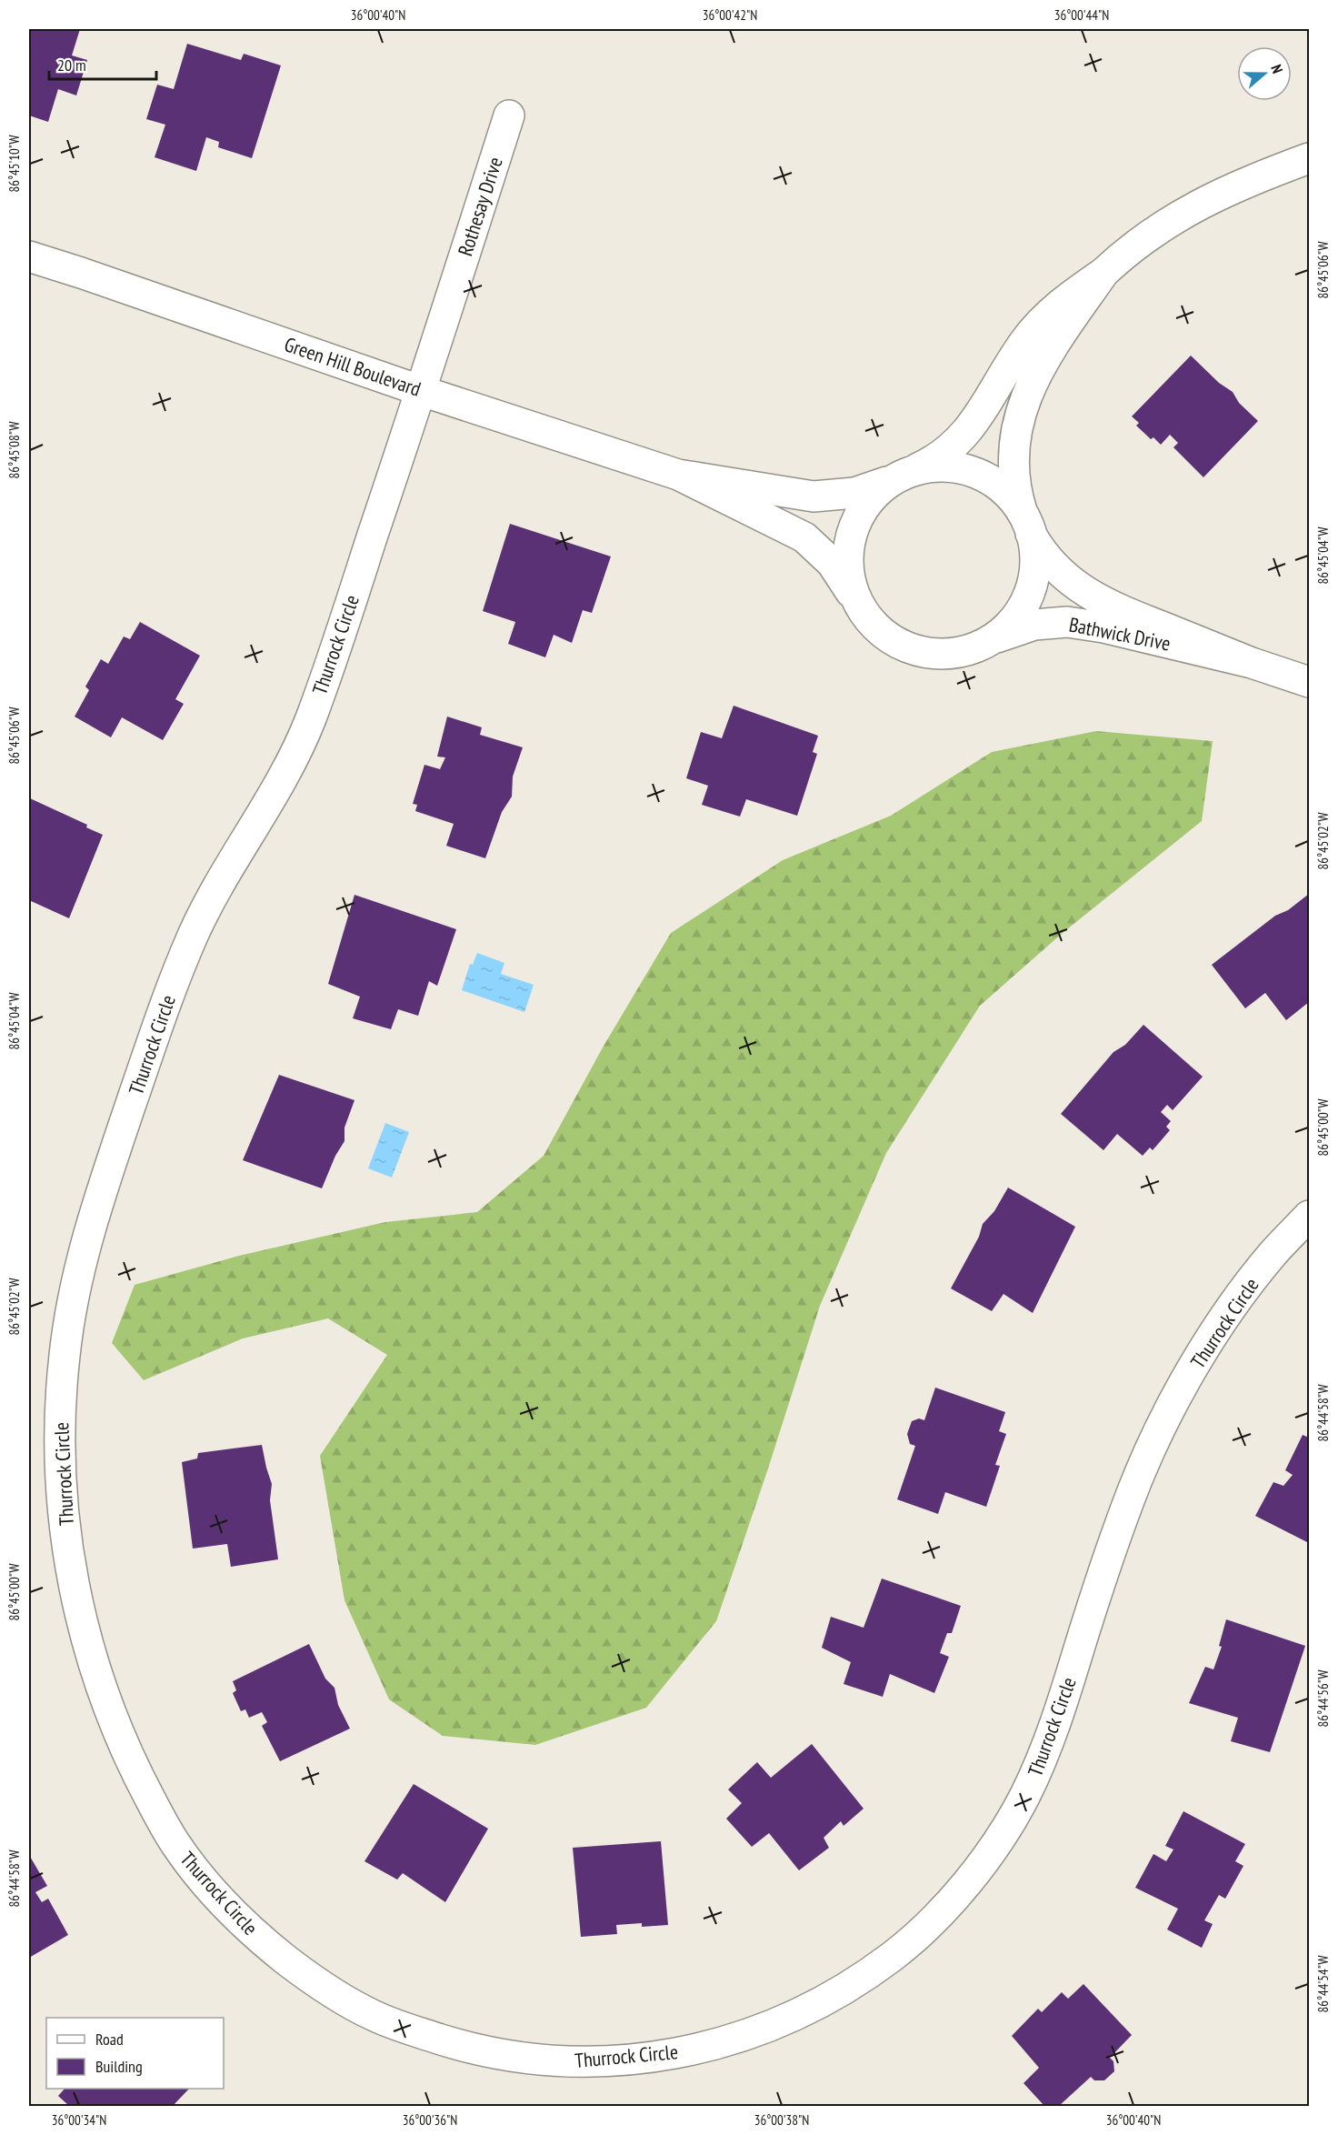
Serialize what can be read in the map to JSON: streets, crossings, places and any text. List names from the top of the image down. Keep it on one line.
{"streets":{"street":["Rothesay Drive","Green Hill Boulevard","Bathwick Drive","Thurrock Circle"]},"crossings":[["Rothesay Drive","Green Hill Boulevard"],["Rothesay Drive","Thurrock Circle"],["Green Hill Boulevard","Bathwick Drive"],["Green Hill Boulevard","Thurrock Circle"]],"legend":["Road","Building"],"scale_bar":"20 m","north":"right","coordinates":["36°00'40\"N","36°00'42\"N","36°00'44\"N","86°45'10\"W","86°45'06\"W","86°45'08\"W","86°45'04\"W","86°45'02\"W","86°45'00\"W","86°44'58\"W","86°44'56\"W","86°44'54\"W","36°00'34\"N","36°00'36\"N","36°00'38\"N"]}
